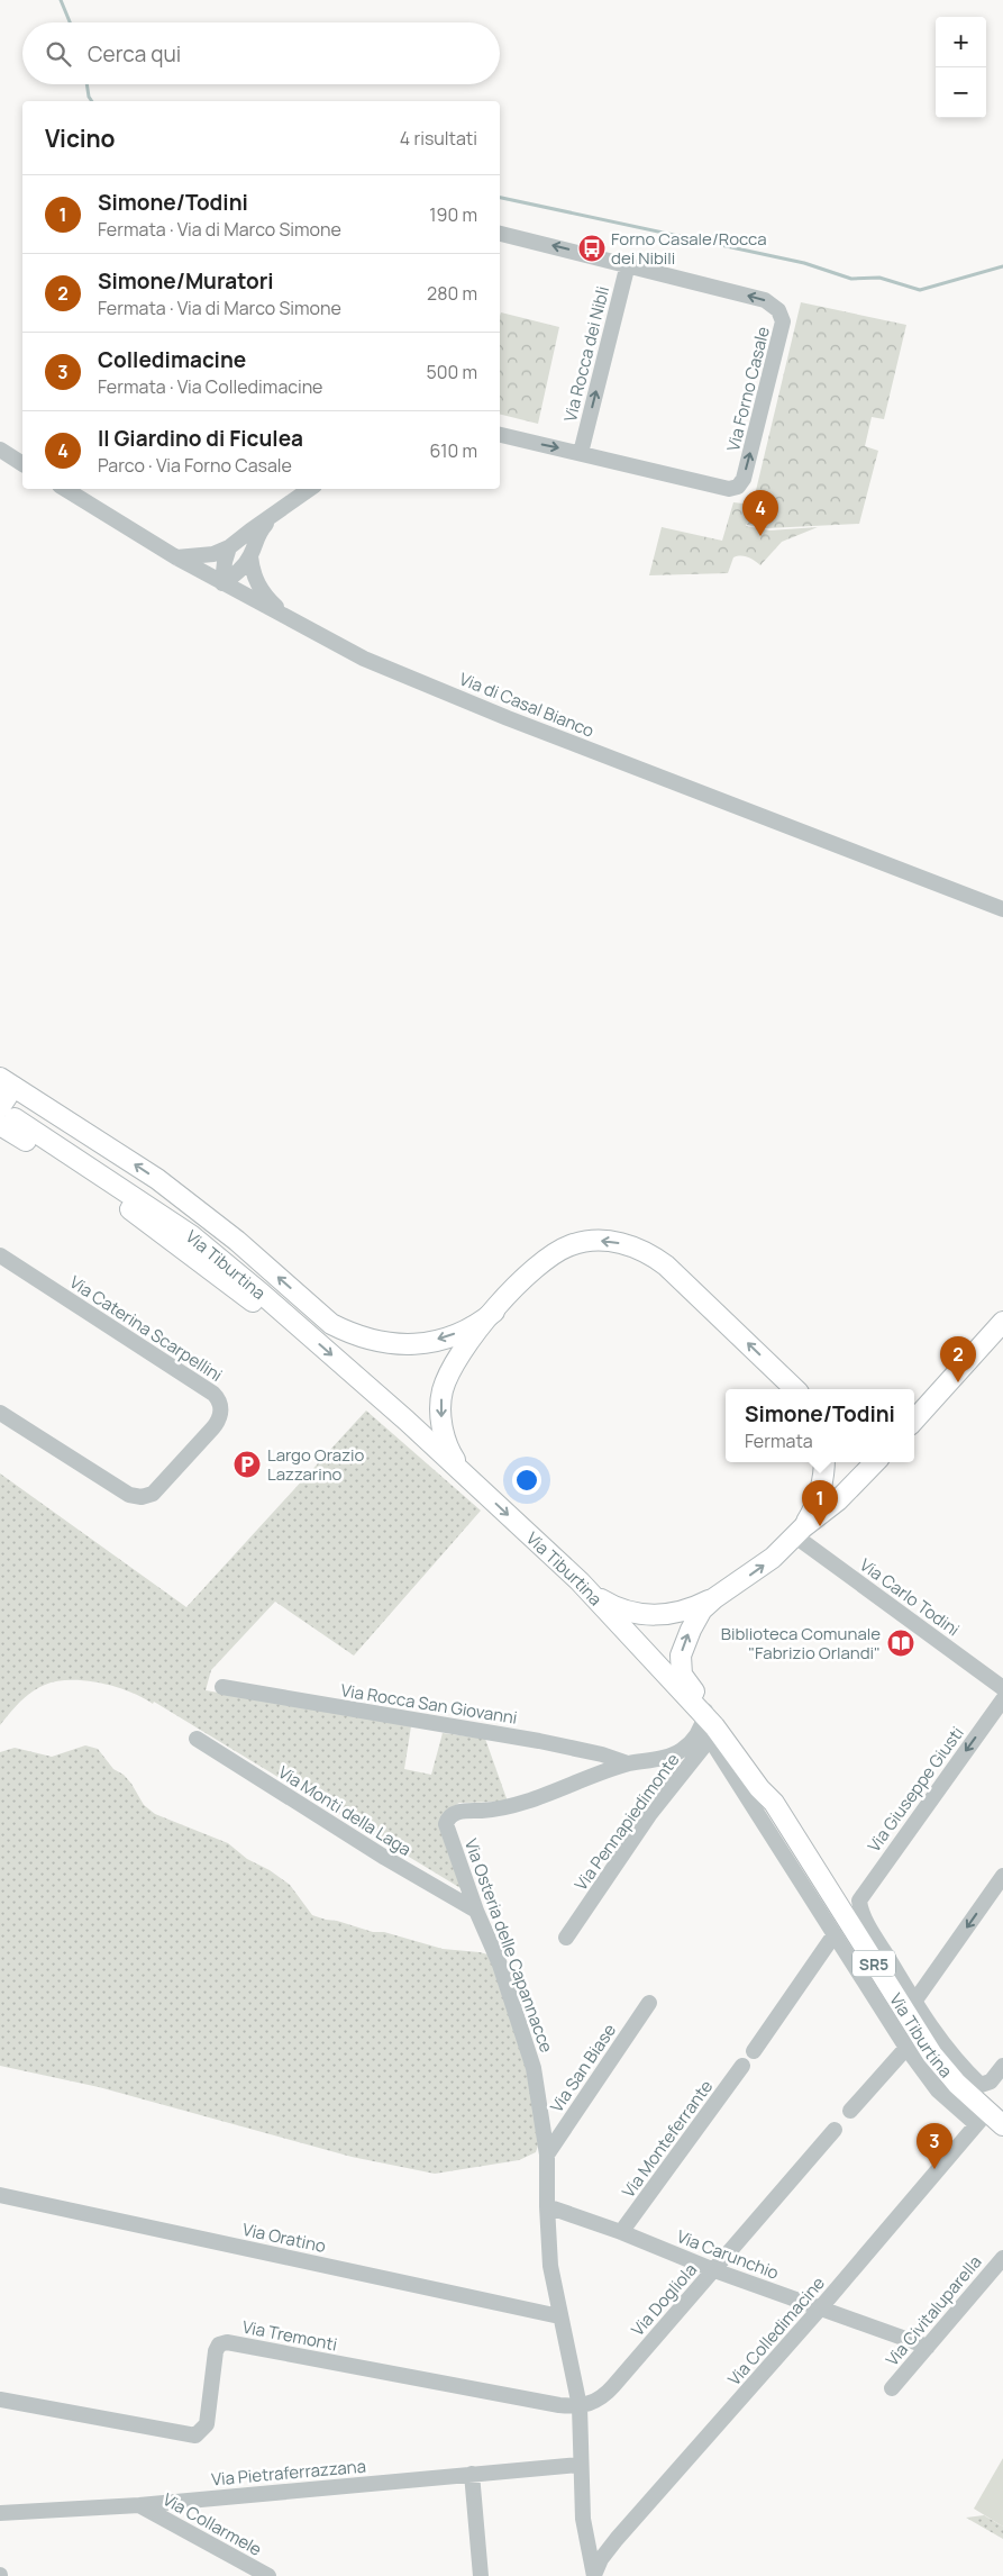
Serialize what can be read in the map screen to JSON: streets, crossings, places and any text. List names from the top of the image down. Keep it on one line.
{"streets":{"main road":["Via Tiburtina","SR5"],"street":["Via Rocca dei Nibli","Via Forno Casale","Via di Casal Bianco","Via Caterina Scarpellini","Via Carlo Todini","Via Rocca San Giovanni","Via Giuseppe Giusti","Via Monti della Laga","Via Pennapiedimonte","Via Osteria delle Capannacce","Via San Biase","Via Monteferrante","Via Oratino","Via Carunchio","Via Dogliola","Via Civitaluparella","Via Colledimacine","Via Tremonti","Via Pietraferrazzana","Via Collarmele"]},"crossings":[["Via Rocca dei Nibli","Via Forno Casale"],["Via Tiburtina","Via Pennapiedimonte"],["Via Tiburtina","Via Osteria delle Capannacce"],["Via Tiburtina","Via Colledimacine"],["Via Rocca San Giovanni","Via Osteria delle Capannacce"],["Via Monti della Laga","Via Osteria delle Capannacce"],["Via Pennapiedimonte","Via Osteria delle Capannacce"],["Via Osteria delle Capannacce","Via San Biase"],["Via Osteria delle Capannacce","Via Oratino"],["Via Osteria delle Capannacce","Via Carunchio"],["Via Osteria delle Capannacce","Via Dogliola"],["Via Osteria delle Capannacce","Via Colledimacine"],["Via Osteria delle Capannacce","Via Tremonti"],["Via Osteria delle Capannacce","Via Pietraferrazzana"],["Via Monteferrante","Via Carunchio"],["Via Carunchio","Via Dogliola"],["Via Carunchio","Via Civitaluparella"],["Via Carunchio","Via Colledimacine"],["Via Dogliola","Via Tremonti"],["Via Pietraferrazzana","Via Collarmele"]],"one_way":["Via Rocca dei Nibli"],"places":{"bus stop":["Forno Casale/Rocca dei Nibili"],"parking":["Largo Orazio Lazzarino"],"library":["Biblioteca Comunale \"Fabrizio Orlandi\""]},"page":{"map_buttons":["+","−"],"search":"Cerca qui","heading":["Vicino","4 risultati"],"list":[{"mark":"1","name":"Simone/Todini","note":"Fermata · Via di Marco Simone","value":"190 m"},{"mark":"2","name":"Simone/Muratori","note":"Fermata · Via di Marco Simone","value":"280 m"},{"mark":"3","name":"Colledimacine","note":"Fermata · Via Colledimacine","value":"500 m"},{"mark":"4","name":"Il Giardino di Ficulea","note":"Parco · Via Forno Casale","value":"610 m"}],"pins":["4","2","1","3"],"popup":["Simone/Todini","Fermata"]}}
